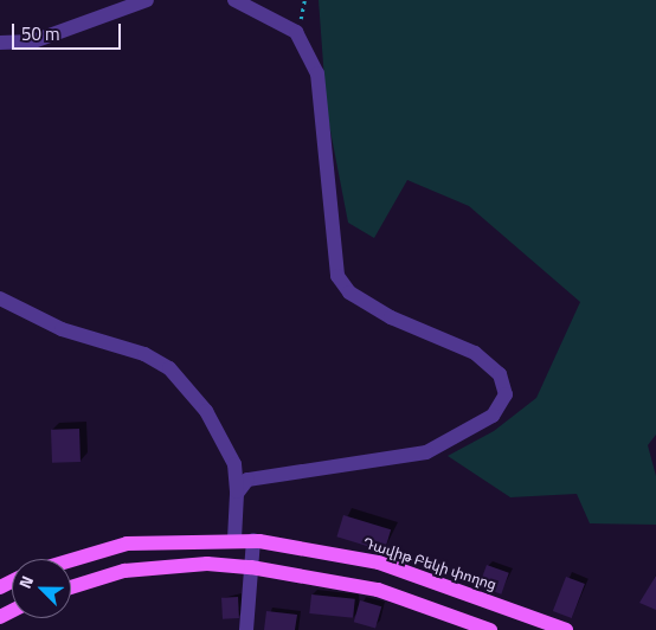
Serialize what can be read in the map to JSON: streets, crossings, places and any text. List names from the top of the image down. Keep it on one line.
{"streets":{"main road":["Դավիթ Բեկի փողոց"]},"scale_bar":"50 m","north":"top left"}
